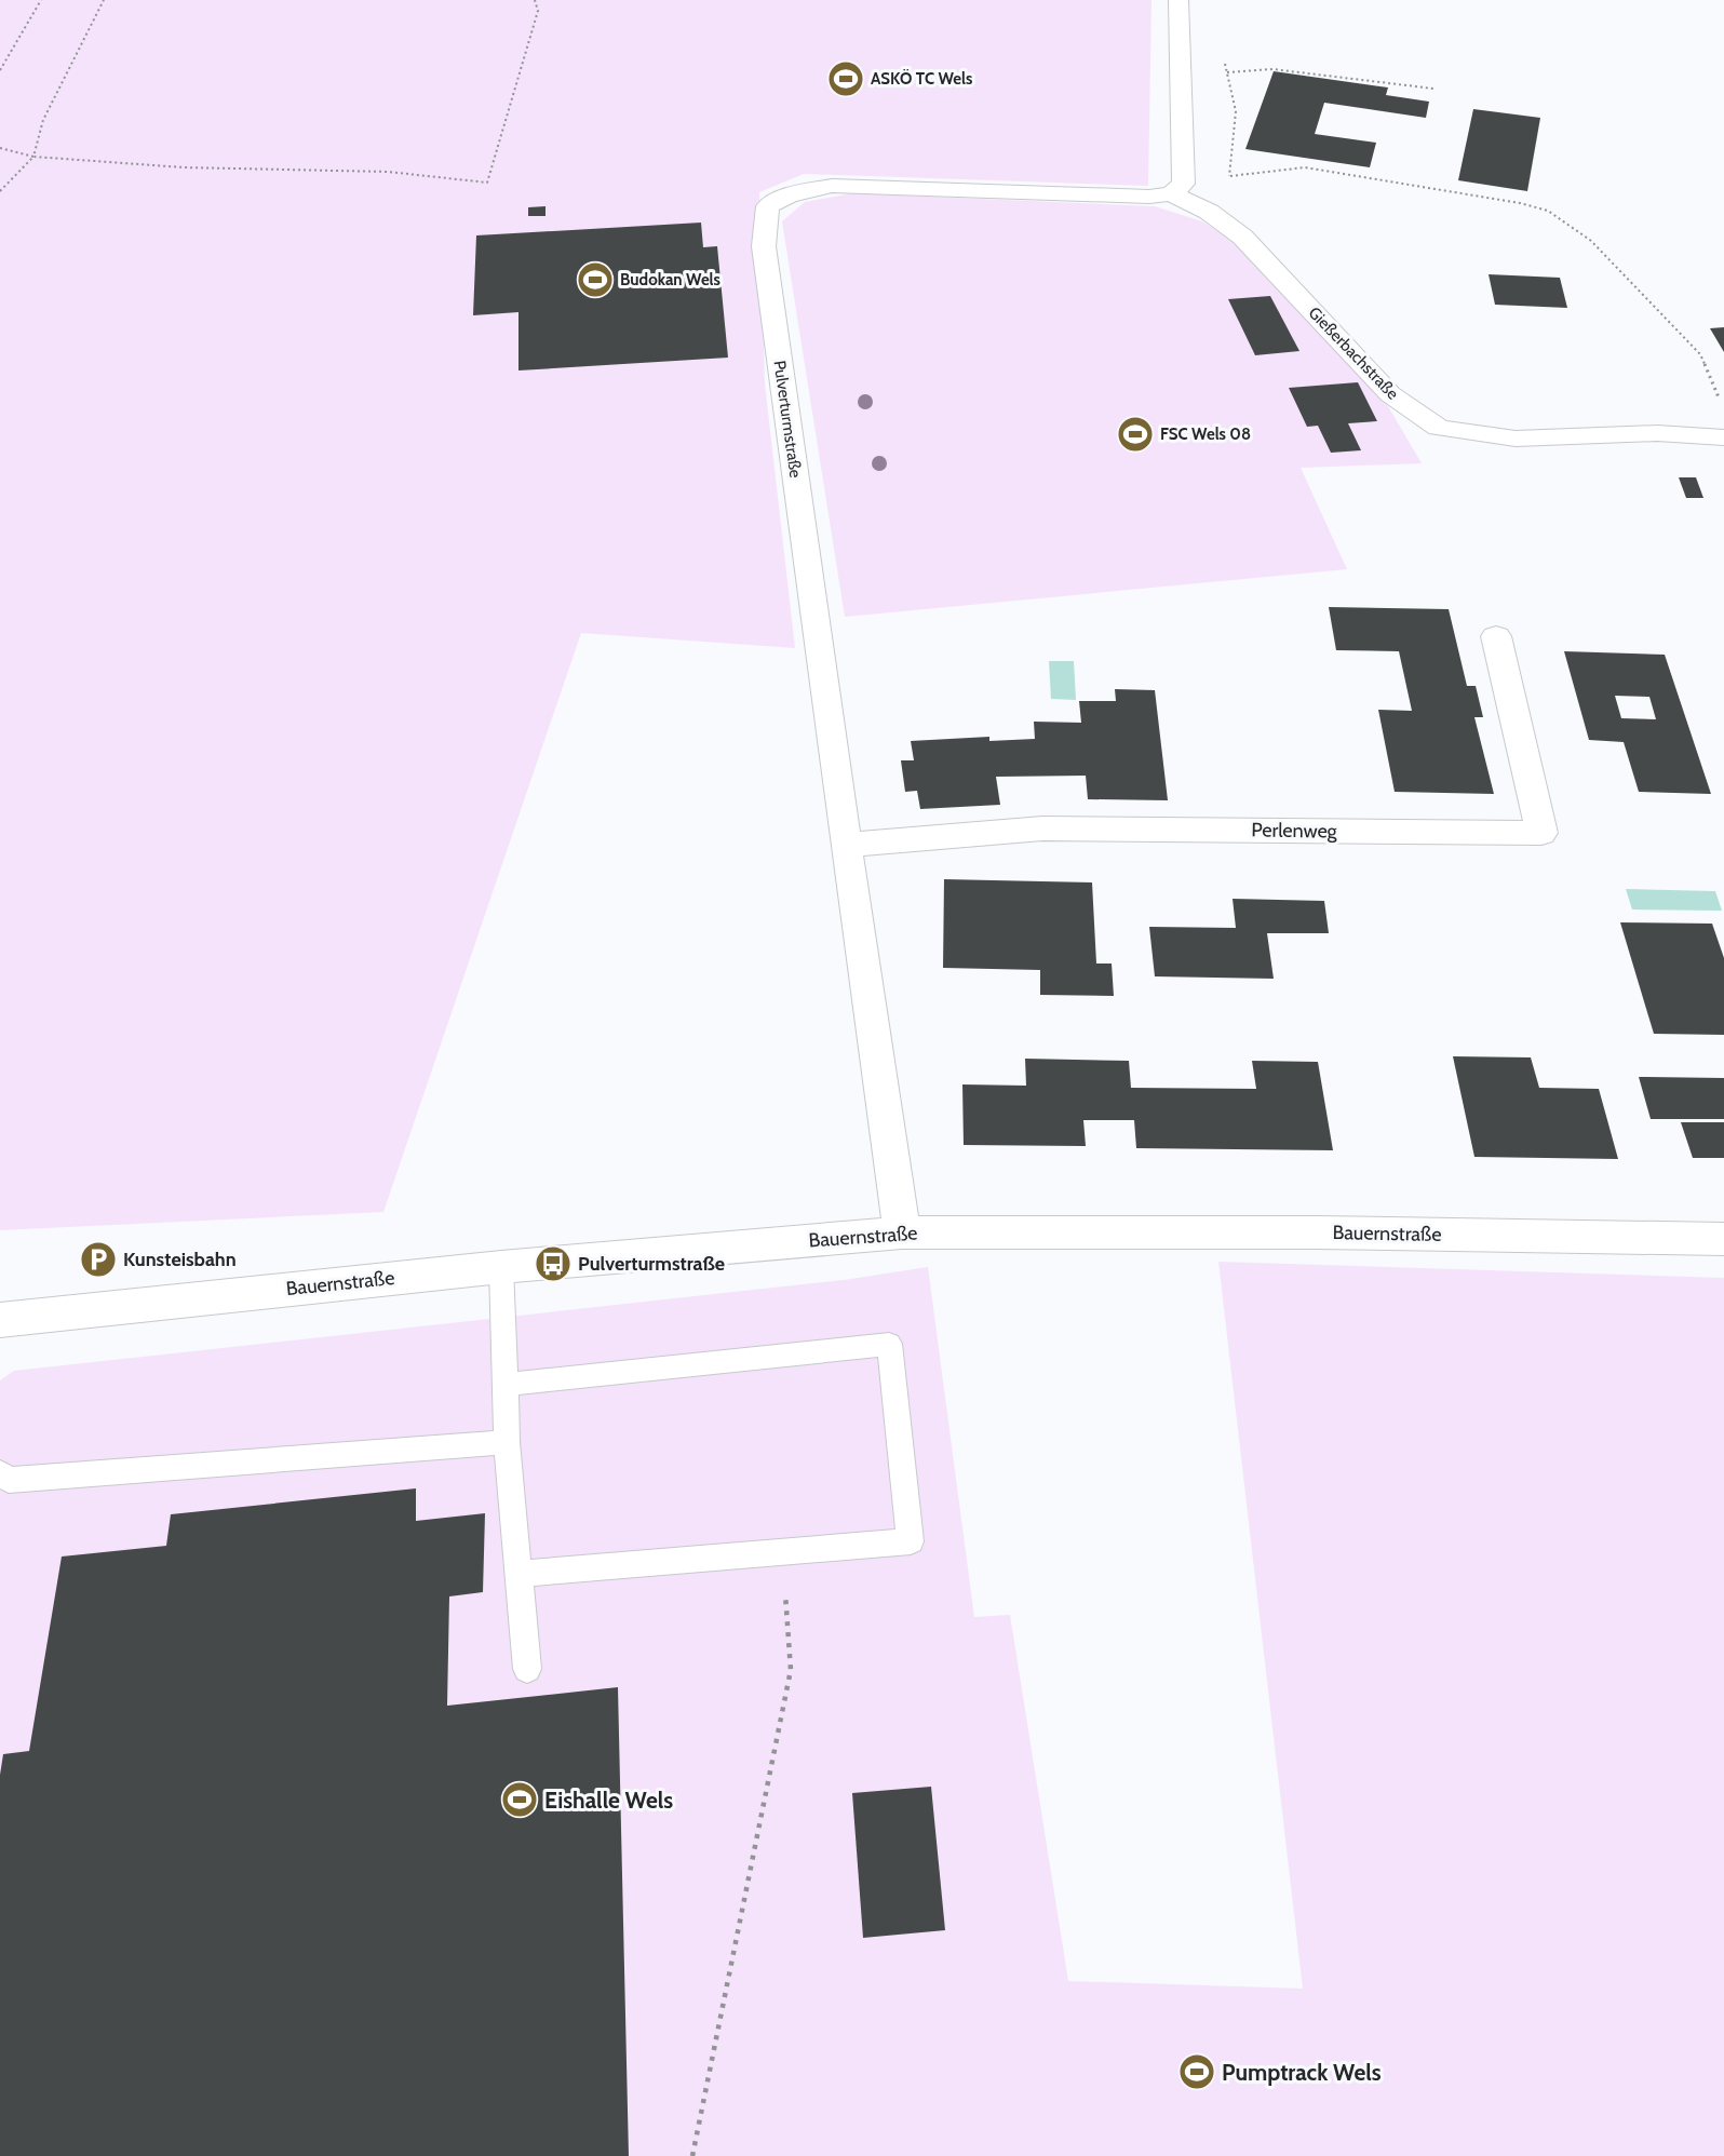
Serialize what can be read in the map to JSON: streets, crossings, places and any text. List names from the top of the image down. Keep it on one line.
{"streets":{"street":["Gießerbachstraße","Pulverturmstraße","Perlenweg","Bauernstraße"]},"crossings":[["Gießerbachstraße","Pulverturmstraße"],["Pulverturmstraße","Perlenweg"],["Pulverturmstraße","Bauernstraße"]],"places":{"sports":["ASKÖ TC Wels","Budokan Wels","FSC Wels 08","Eishalle Wels","Pumptrack Wels"],"parking":["Kunsteisbahn"],"bus stop":["Pulverturmstraße"]}}
